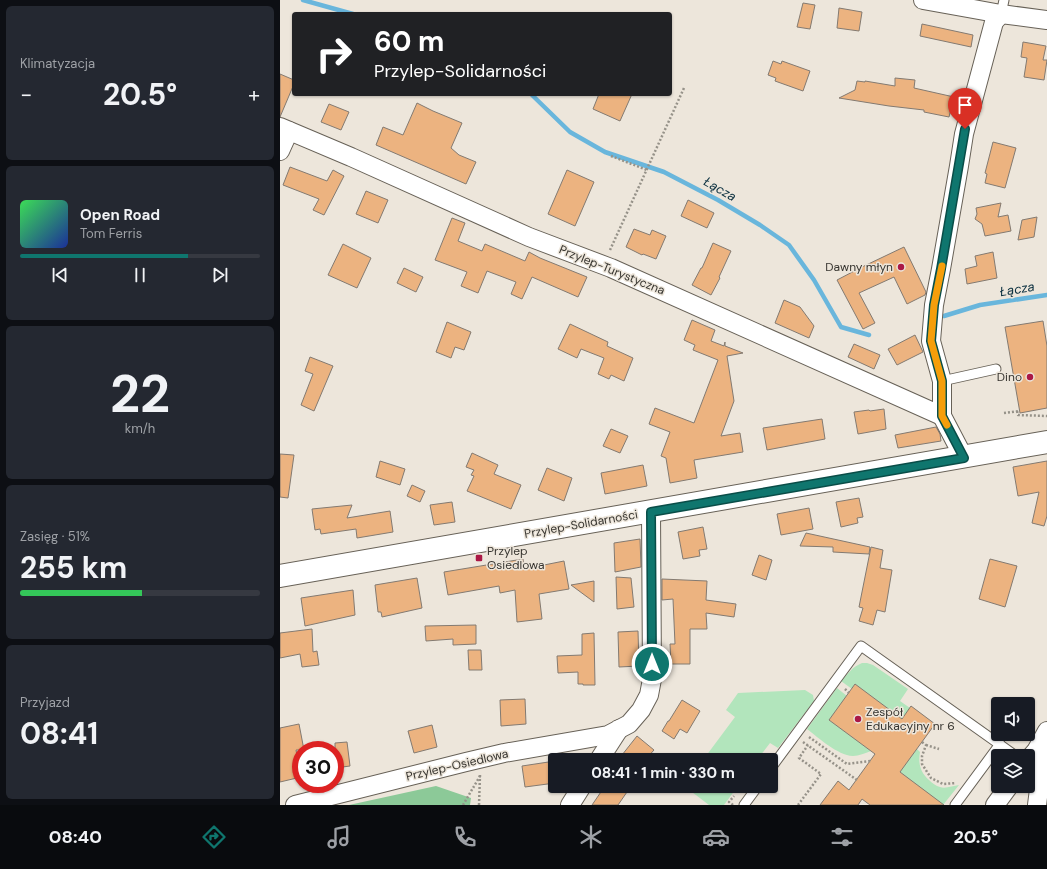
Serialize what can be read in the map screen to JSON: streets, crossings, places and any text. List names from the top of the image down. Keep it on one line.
{"streets":{"main road":["Przylep-Solidarności"],"street":["Przylep-Turystyczna","Przylep-Osiedlowa"]},"crossings":[["Przylep-Solidarności","Przylep-Osiedlowa"]],"water":["Łącza"],"places":{"other":["Dawny młyn","Dino","Zespół Edukacyjny nr 6"],"transit":["Przylep Osiedlowa"]},"page":{"tile":["Klimatyzacja",["22","km/h"],["Zasięg · 51%","255 km"],["Przyjazd","08:41"]],"turn":["60 m","Przylep-Solidarności"],"heat":["−","20.5°","+"],"song":["Open Road","Tom Ferris"],"limit":"30","trip":"08:41 · 1 min · 330 m","tabs":["08:40","20.5°"]}}
